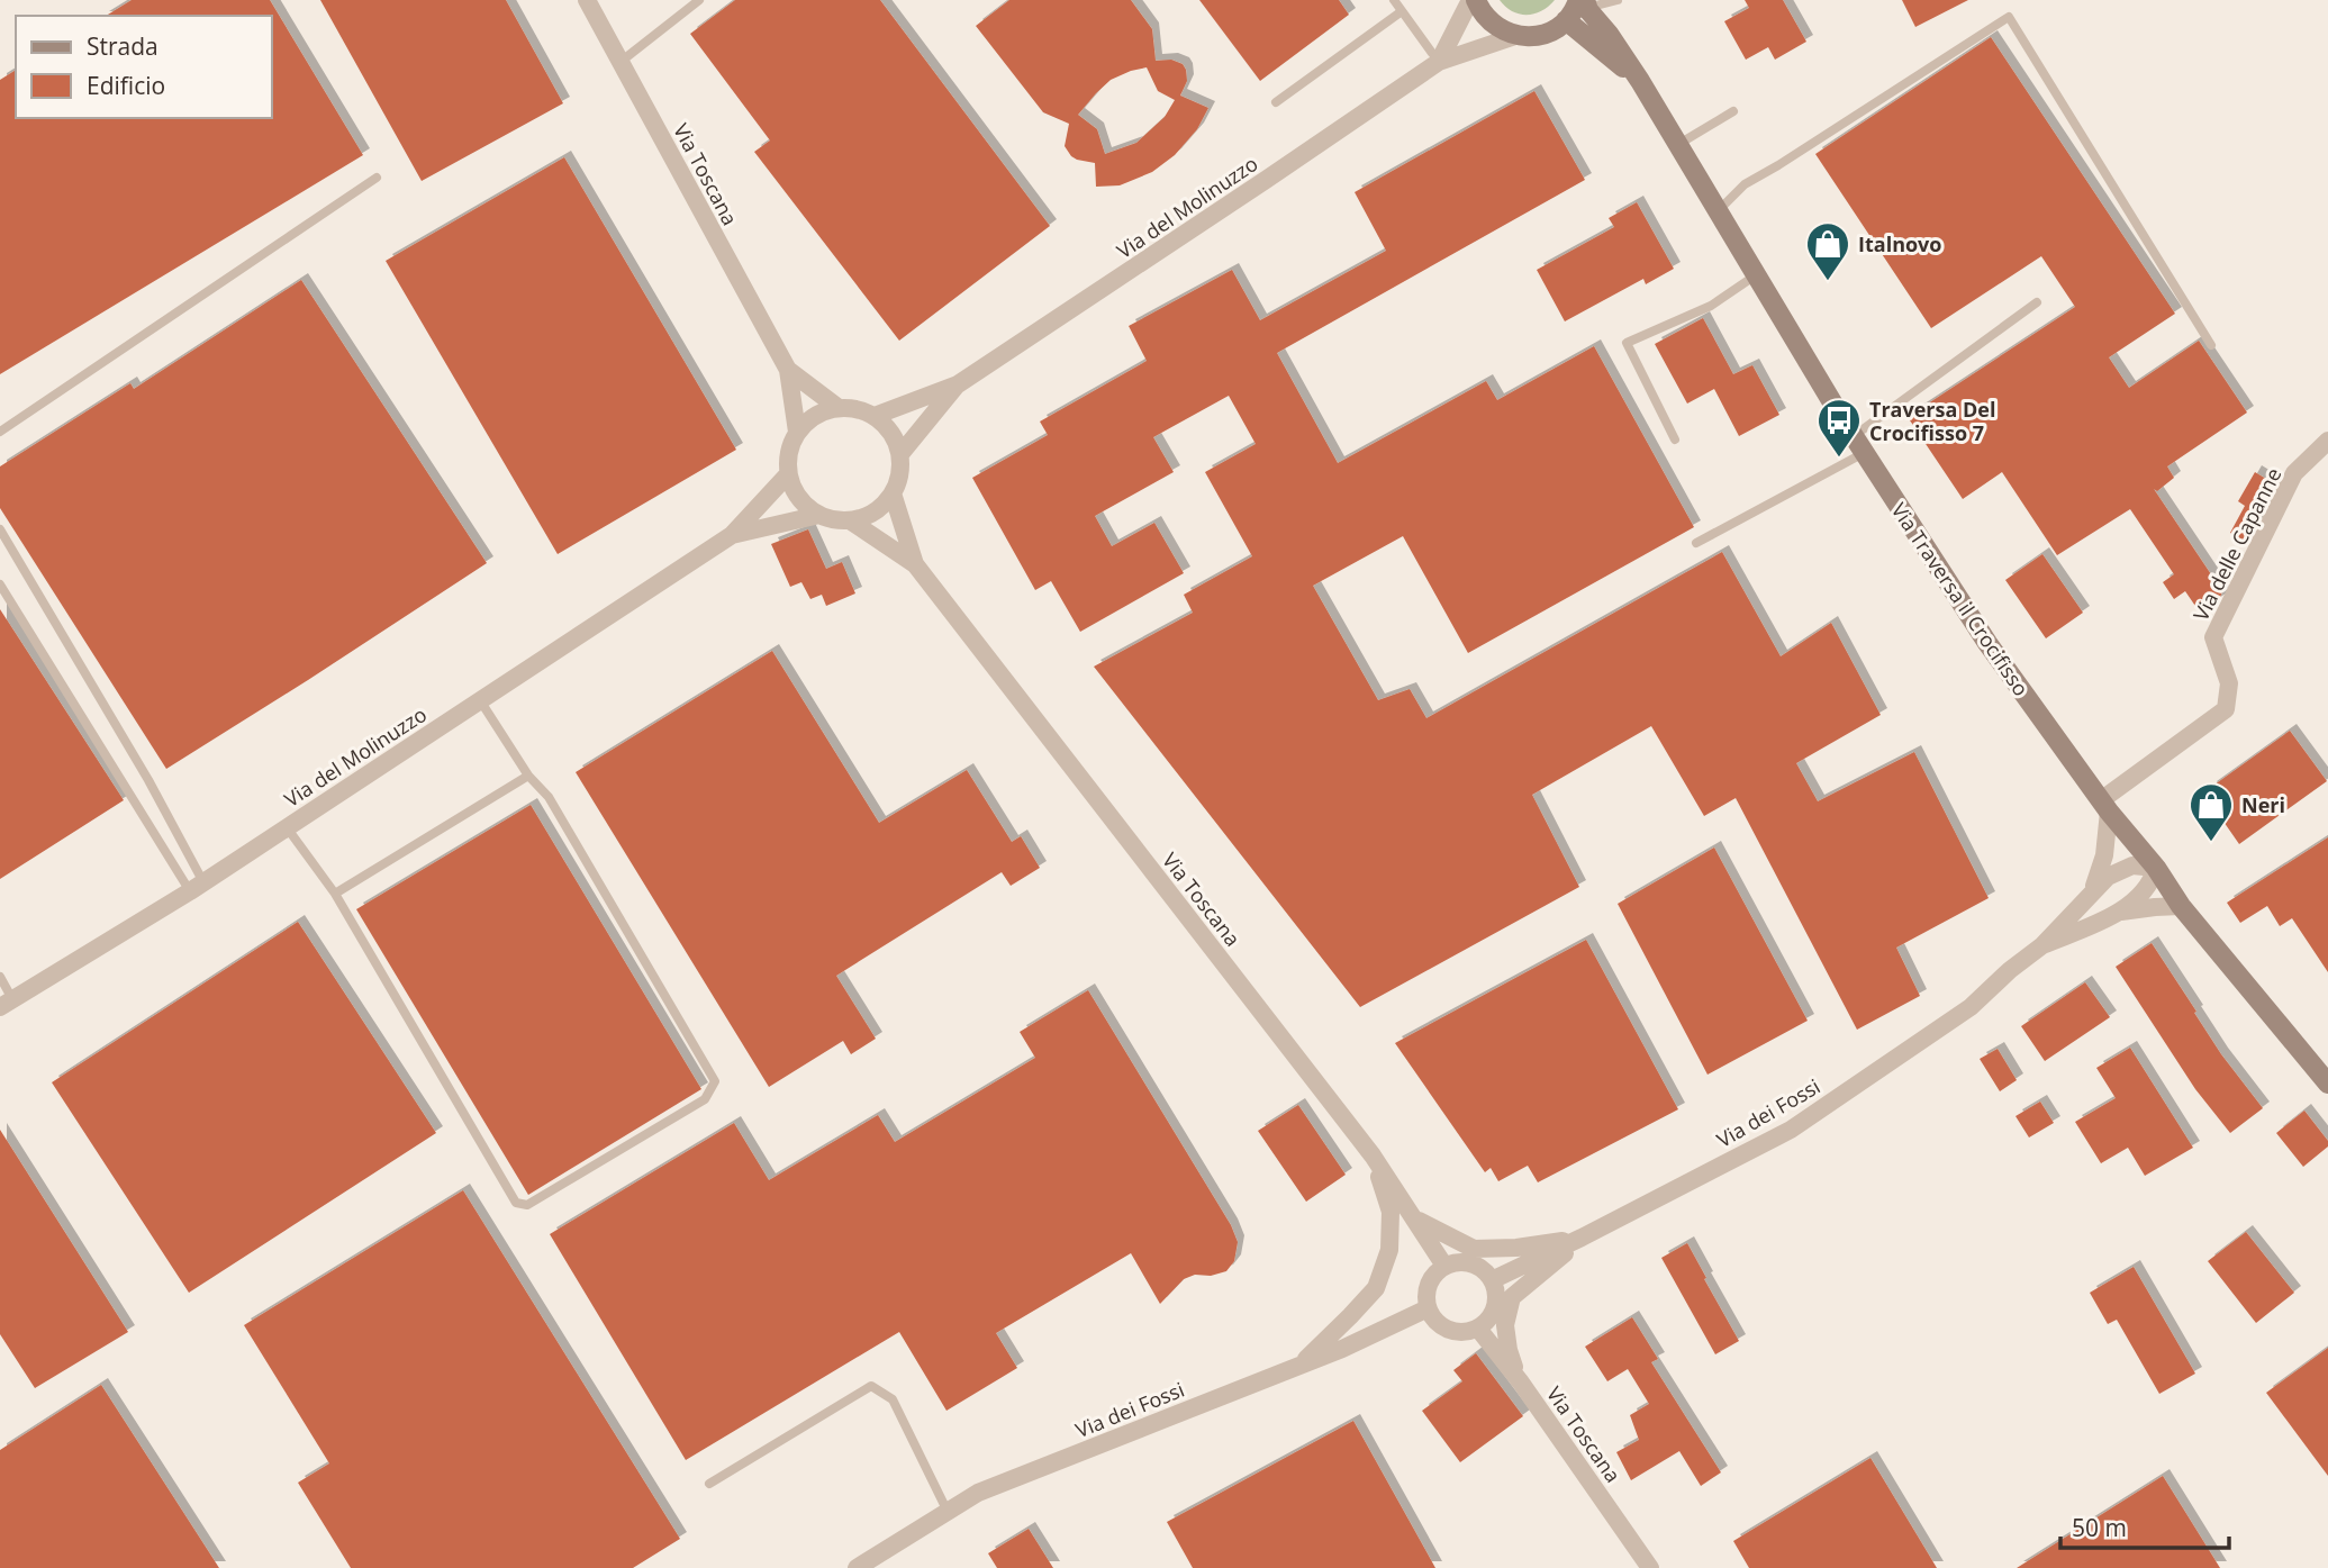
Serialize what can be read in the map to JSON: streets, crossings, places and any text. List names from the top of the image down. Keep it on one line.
{"streets":{"street":["Via Toscana","Via del Molinuzzo","Via delle Capanne","Via Traversa il Crocifisso","Via dei Fossi"]},"crossings":[["Via Toscana","Via del Molinuzzo"],["Via Toscana","Via dei Fossi"],["Via delle Capanne","Via Traversa il Crocifisso"],["Via delle Capanne","Via dei Fossi"],["Via Traversa il Crocifisso","Via dei Fossi"]],"places":{"shop":["Italnovo","Neri"],"bus stop":["Traversa Del Crocifisso 7"]},"legend":["Strada","Edificio"],"scale_bar":"50 m"}
